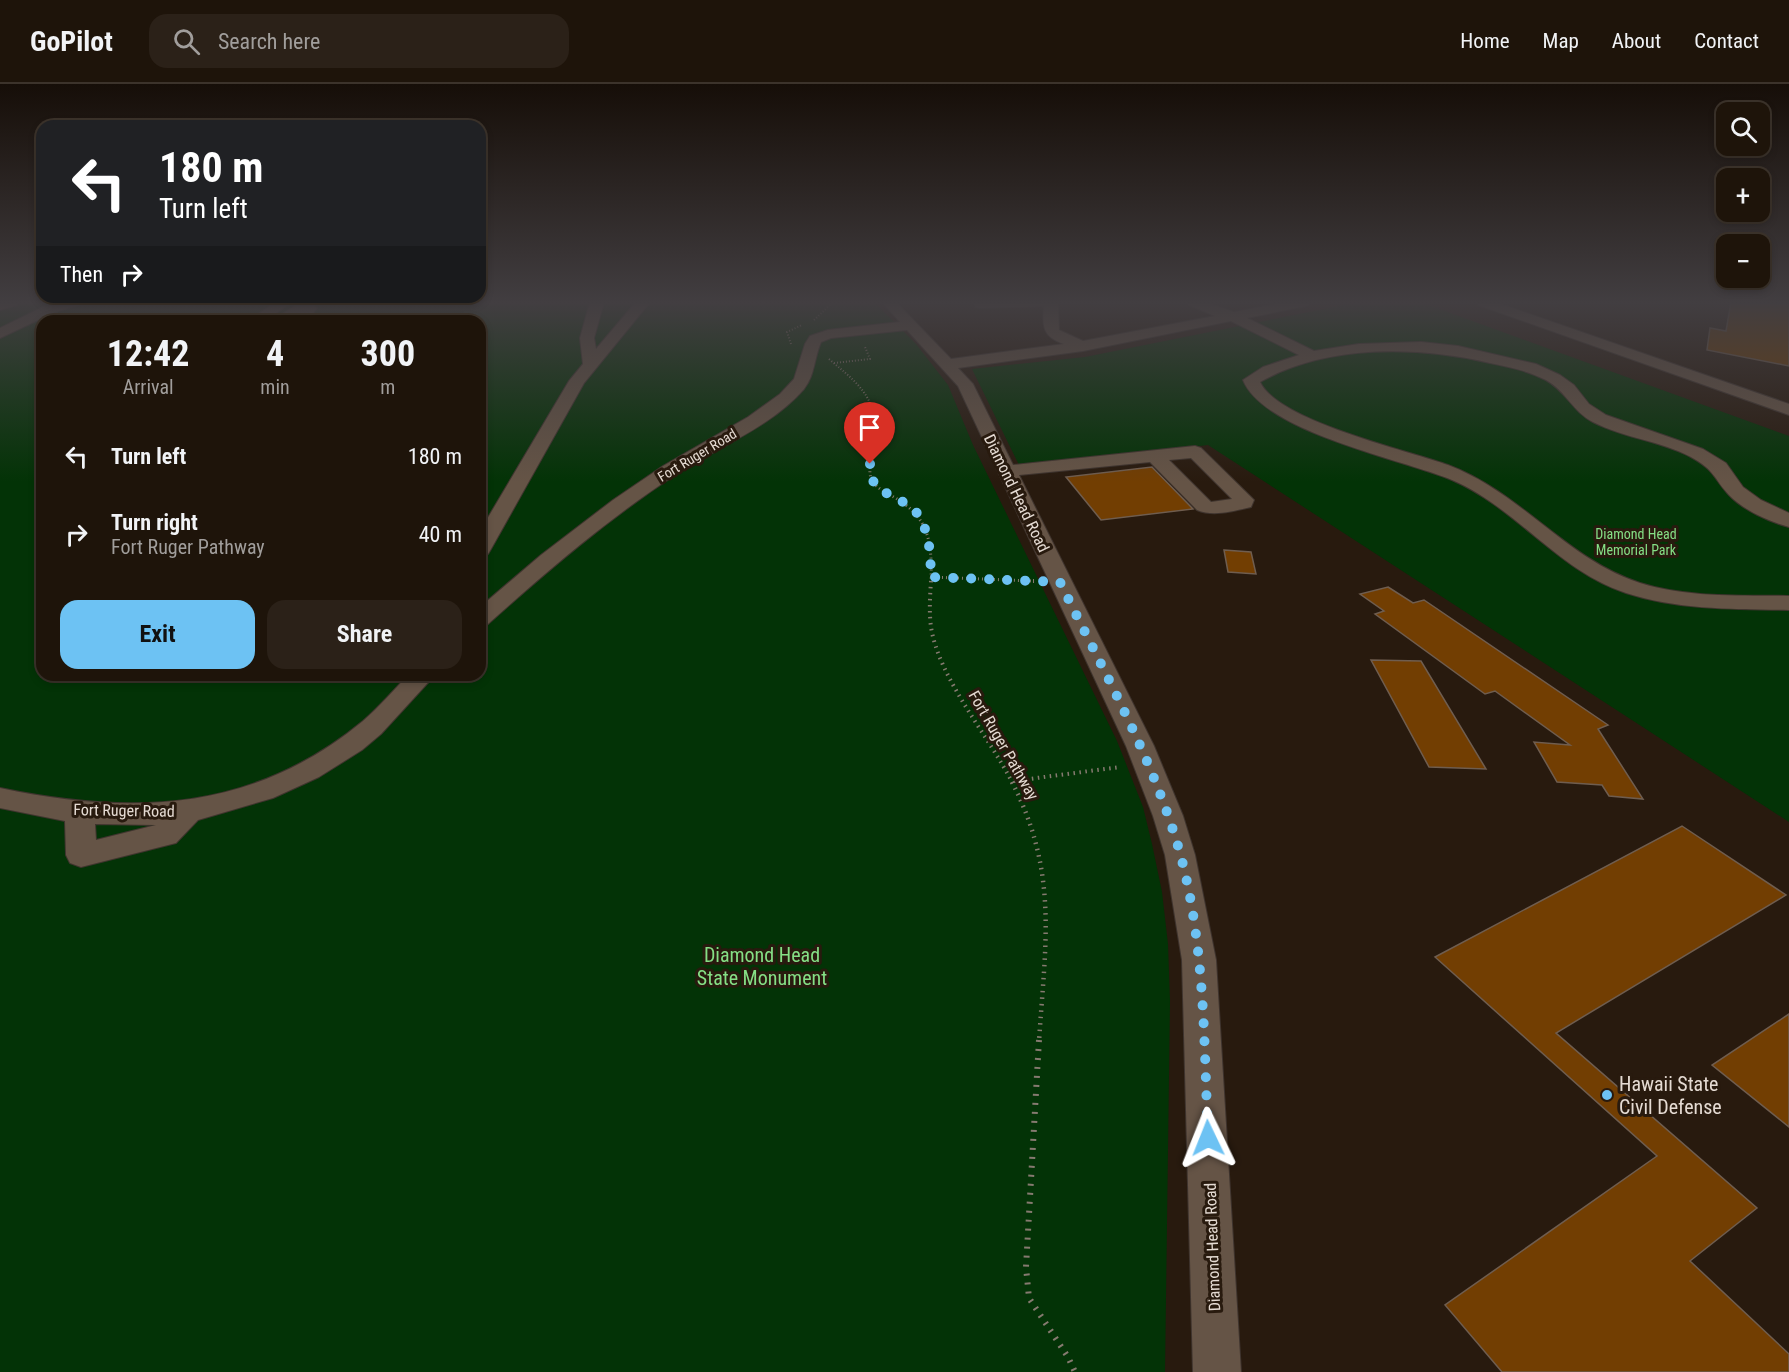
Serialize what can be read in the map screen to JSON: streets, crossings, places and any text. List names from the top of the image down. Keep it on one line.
{"streets":{"street":["Fort Ruger Road","Diamond Head Road"],"path":["Fort Ruger Pathway"]},"parks":["Diamond Head Memorial Park","Diamond Head State Monument"],"places":["Hawaii State Civil Defense"],"page":{"header":"GoPilot","search":"Search here","nav":["Home","Map","About","Contact"],"map_buttons":["+","−"],"turn":["180 m","Turn left"],"then":"Then","eta":["12:42","Arrival","4","min","300","m"],"list":[{"name":"Turn left","value":"180 m"},{"name":"Turn right","note":"Fort Ruger Pathway","value":"40 m"}],"buttons":["Exit","Share"]}}
